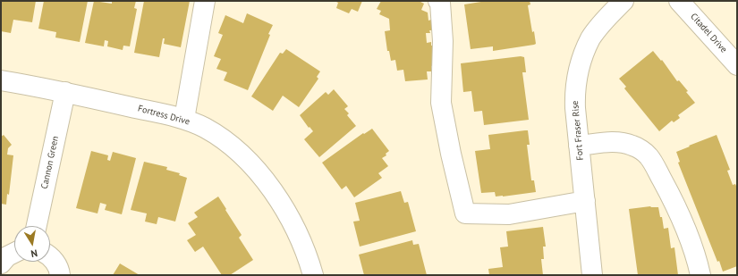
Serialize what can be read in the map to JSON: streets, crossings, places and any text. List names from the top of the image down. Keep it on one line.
{"streets":{"street":["Citadel Drive","Fortress Drive","Fort Fraser Rise","Cannon Green"]},"crossings":[["Fortress Drive","Cannon Green"]],"north":"bottom"}
